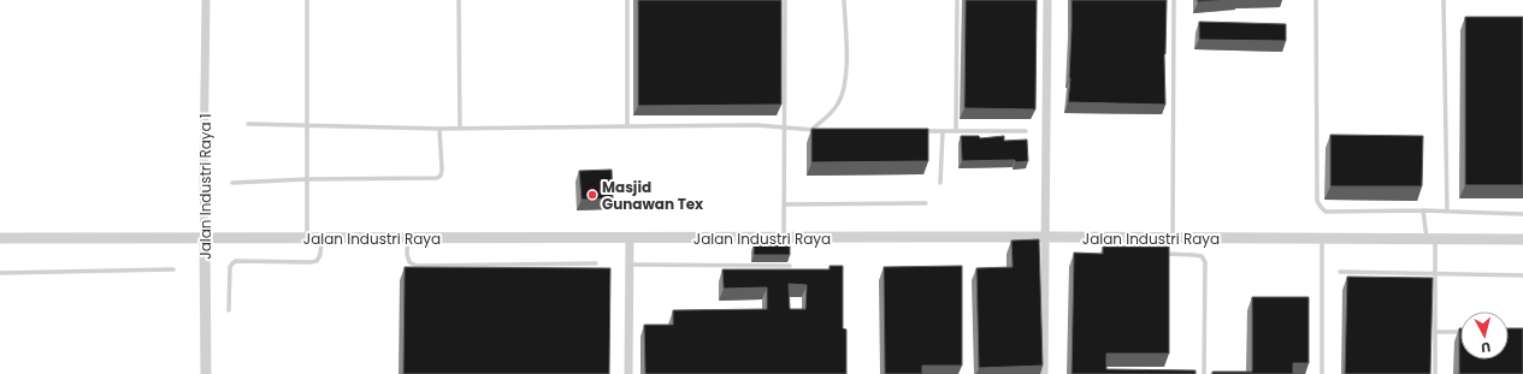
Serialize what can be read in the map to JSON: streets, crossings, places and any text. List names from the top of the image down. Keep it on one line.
{"streets":{"street":["Jalan Industri Raya 1","Jalan Industri Raya"]},"crossings":[["Jalan Industri Raya 1","Jalan Industri Raya"]],"places":["Masjid Gunawan Tex"],"north":"bottom"}
